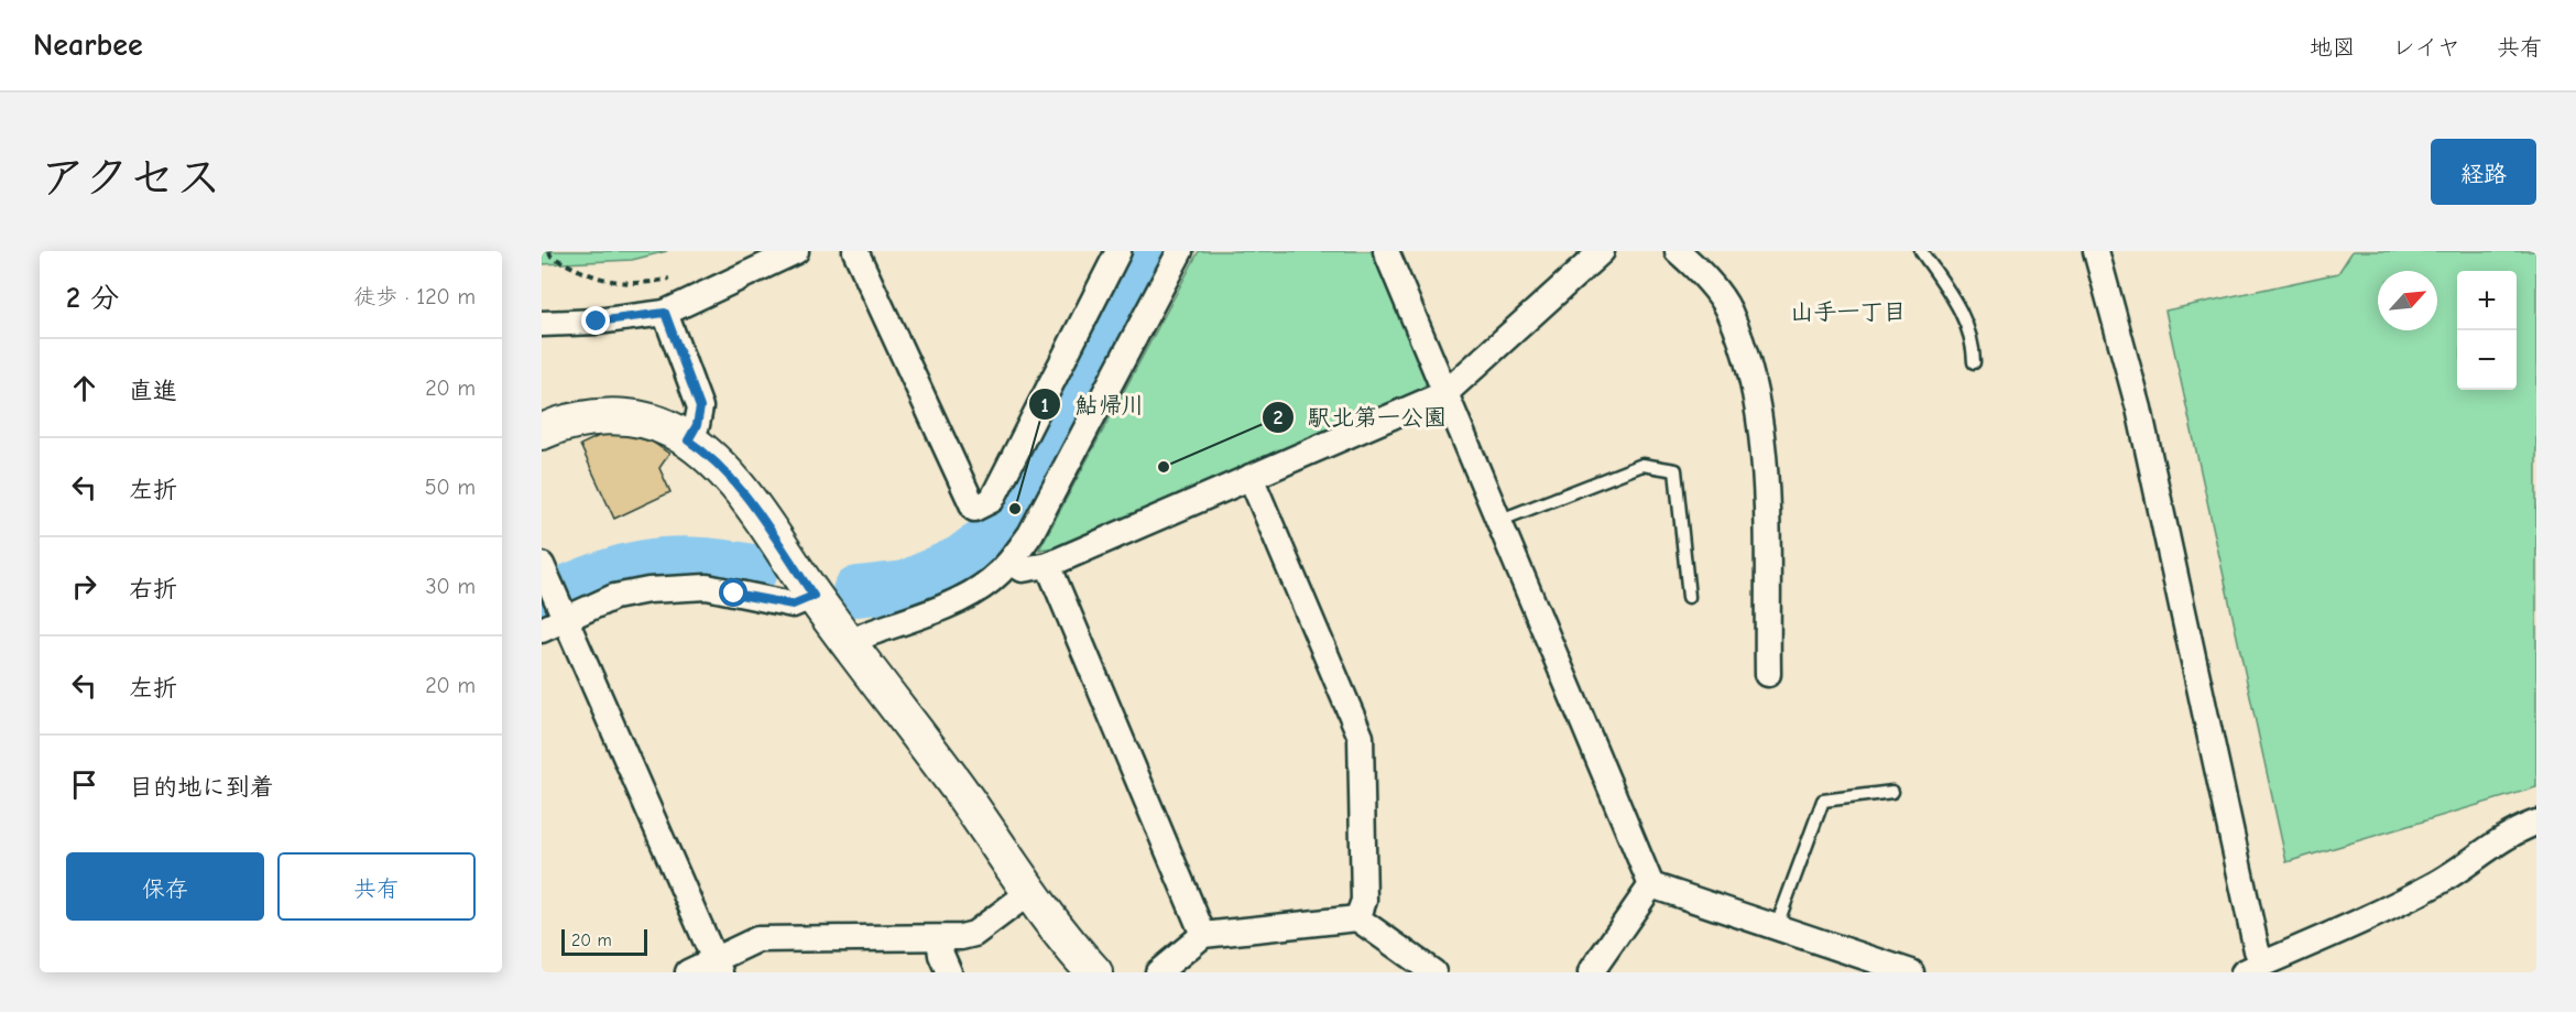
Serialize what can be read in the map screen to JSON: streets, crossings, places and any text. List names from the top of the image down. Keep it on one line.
{"districts":["山手一丁目"],"places":["駅北第一公園","鮎帰川"],"scale_bar":"20 m","north":"top right","page":{"header":"Nearbee","nav":["地図","レイヤ","共有"],"title":"アクセス","buttons":["経路",["保存","共有"]],"heading":["2 分","徒歩 · 120 m"],"map_buttons":["+","−"],"list":[["直進","20 m"],["左折","50 m"],["右折","30 m"],["左折","20 m"],"目的地に到着"],"scale":"20 m"}}
